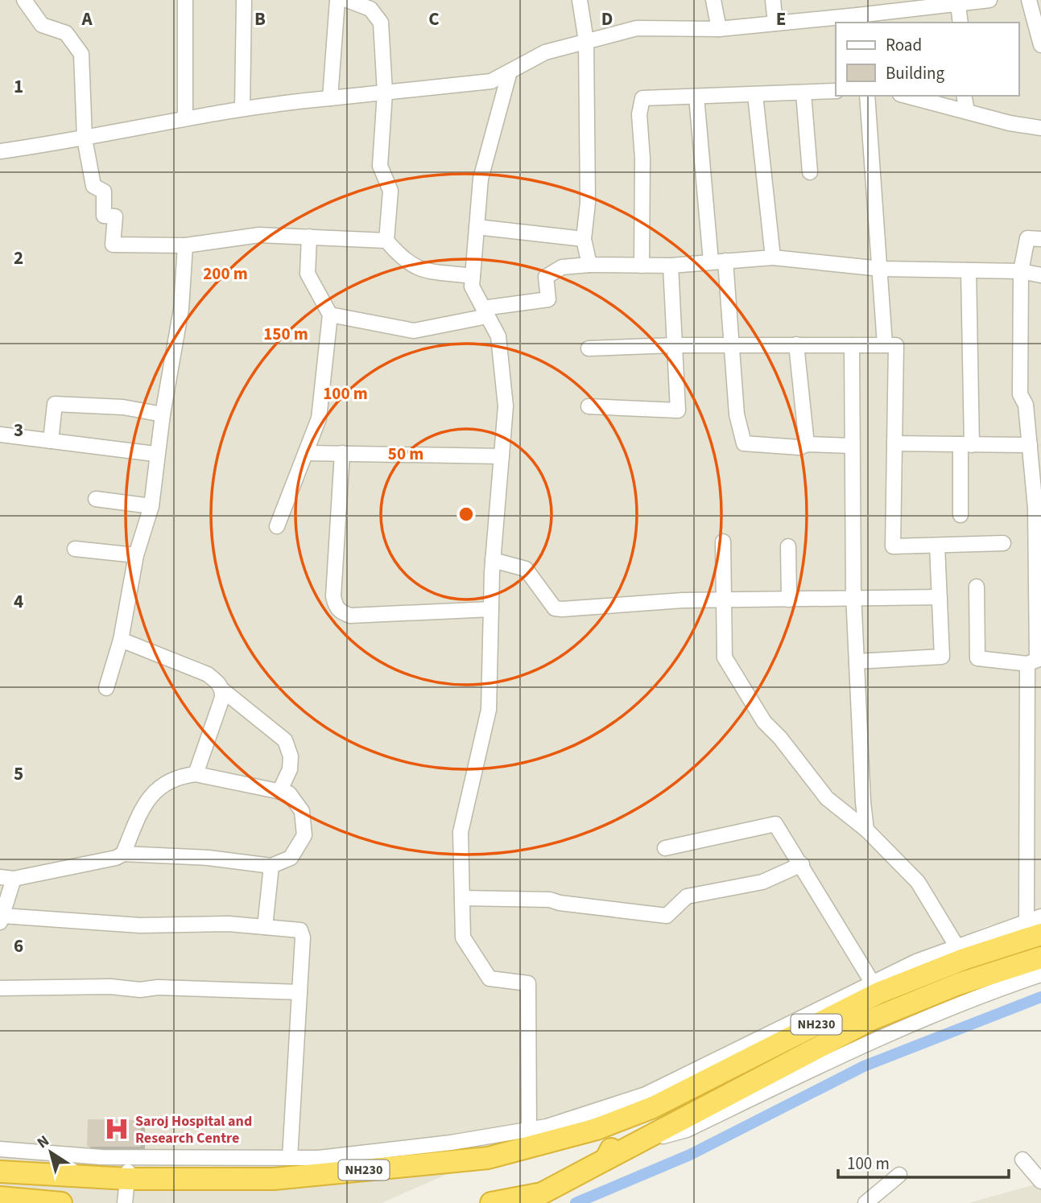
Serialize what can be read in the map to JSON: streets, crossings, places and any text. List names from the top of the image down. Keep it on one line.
{"streets":{"highway":["NH230"]},"places":{"hospital":["Saroj Hospital and Research Centre"]},"legend":["Road","Building"],"scale_bar":"100 m","north":"top left","grid":{"columns":["A","B","C","D","E"],"rows":["1","2","3","4","5","6"]},"rings":["200 m","150 m","100 m","50 m"]}
